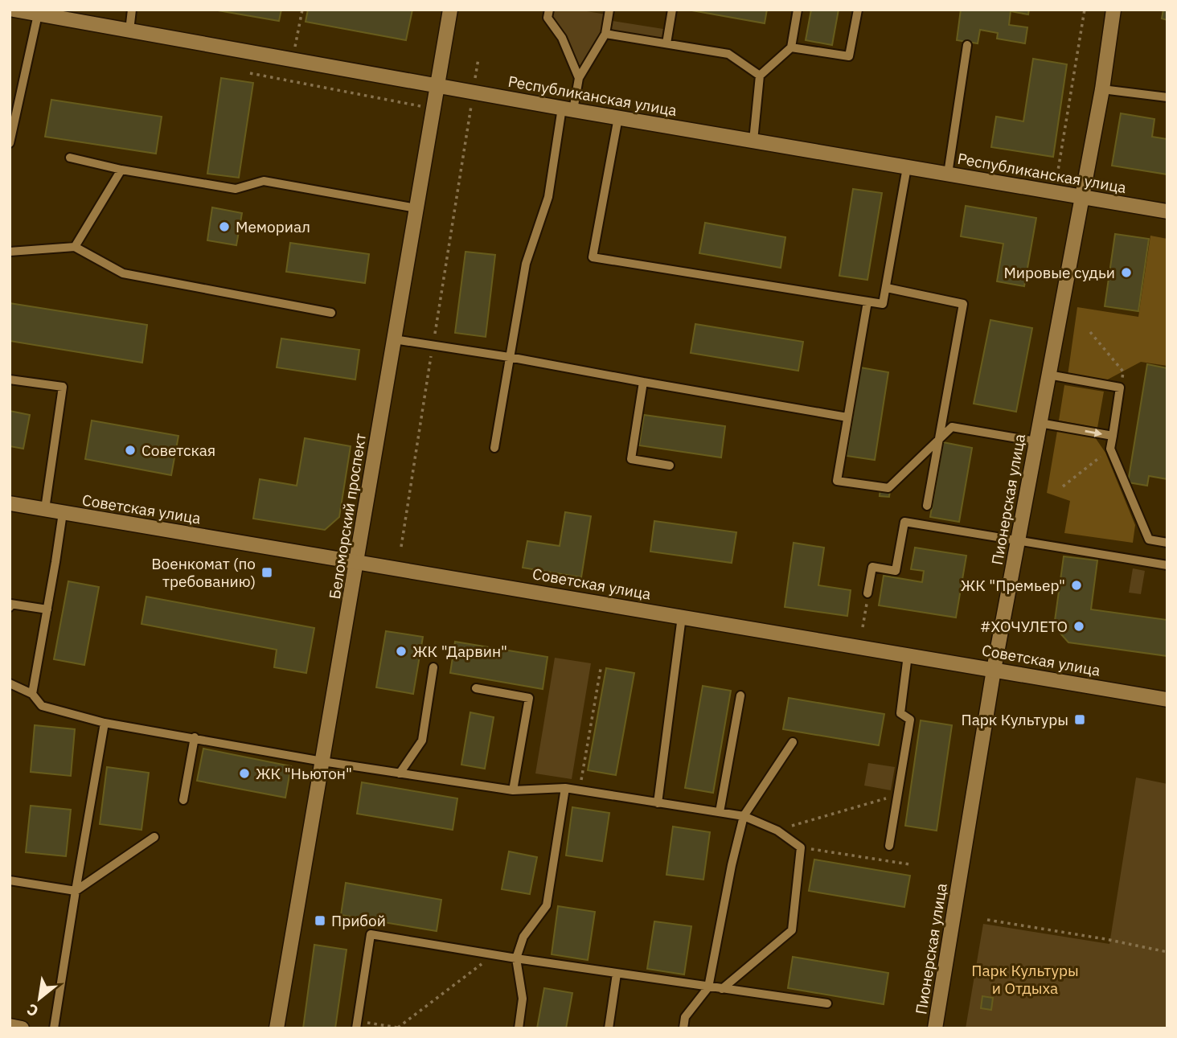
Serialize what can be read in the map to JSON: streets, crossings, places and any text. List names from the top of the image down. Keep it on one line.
{"streets":{"street":["Республиканская улица","Пионерская улица","Советская улица","Беломорский проспект"]},"crossings":[["Республиканская улица","Пионерская улица"],["Республиканская улица","Беломорский проспект"],["Пионерская улица","Советская улица"],["Советская улица","Беломорский проспект"]],"parks":["Парк Культуры и Отдыха"],"places":{"other":["Мемориал","Мировые судьи","Советская","ЖК \"Премьер\"","#ХОЧУЛЕТО","ЖК \"Дарвин\"","ЖК \"Ньютон\""],"transit":["Военкомат (по требованию)","Парк Культуры","Прибой"]},"north":"bottom left"}
